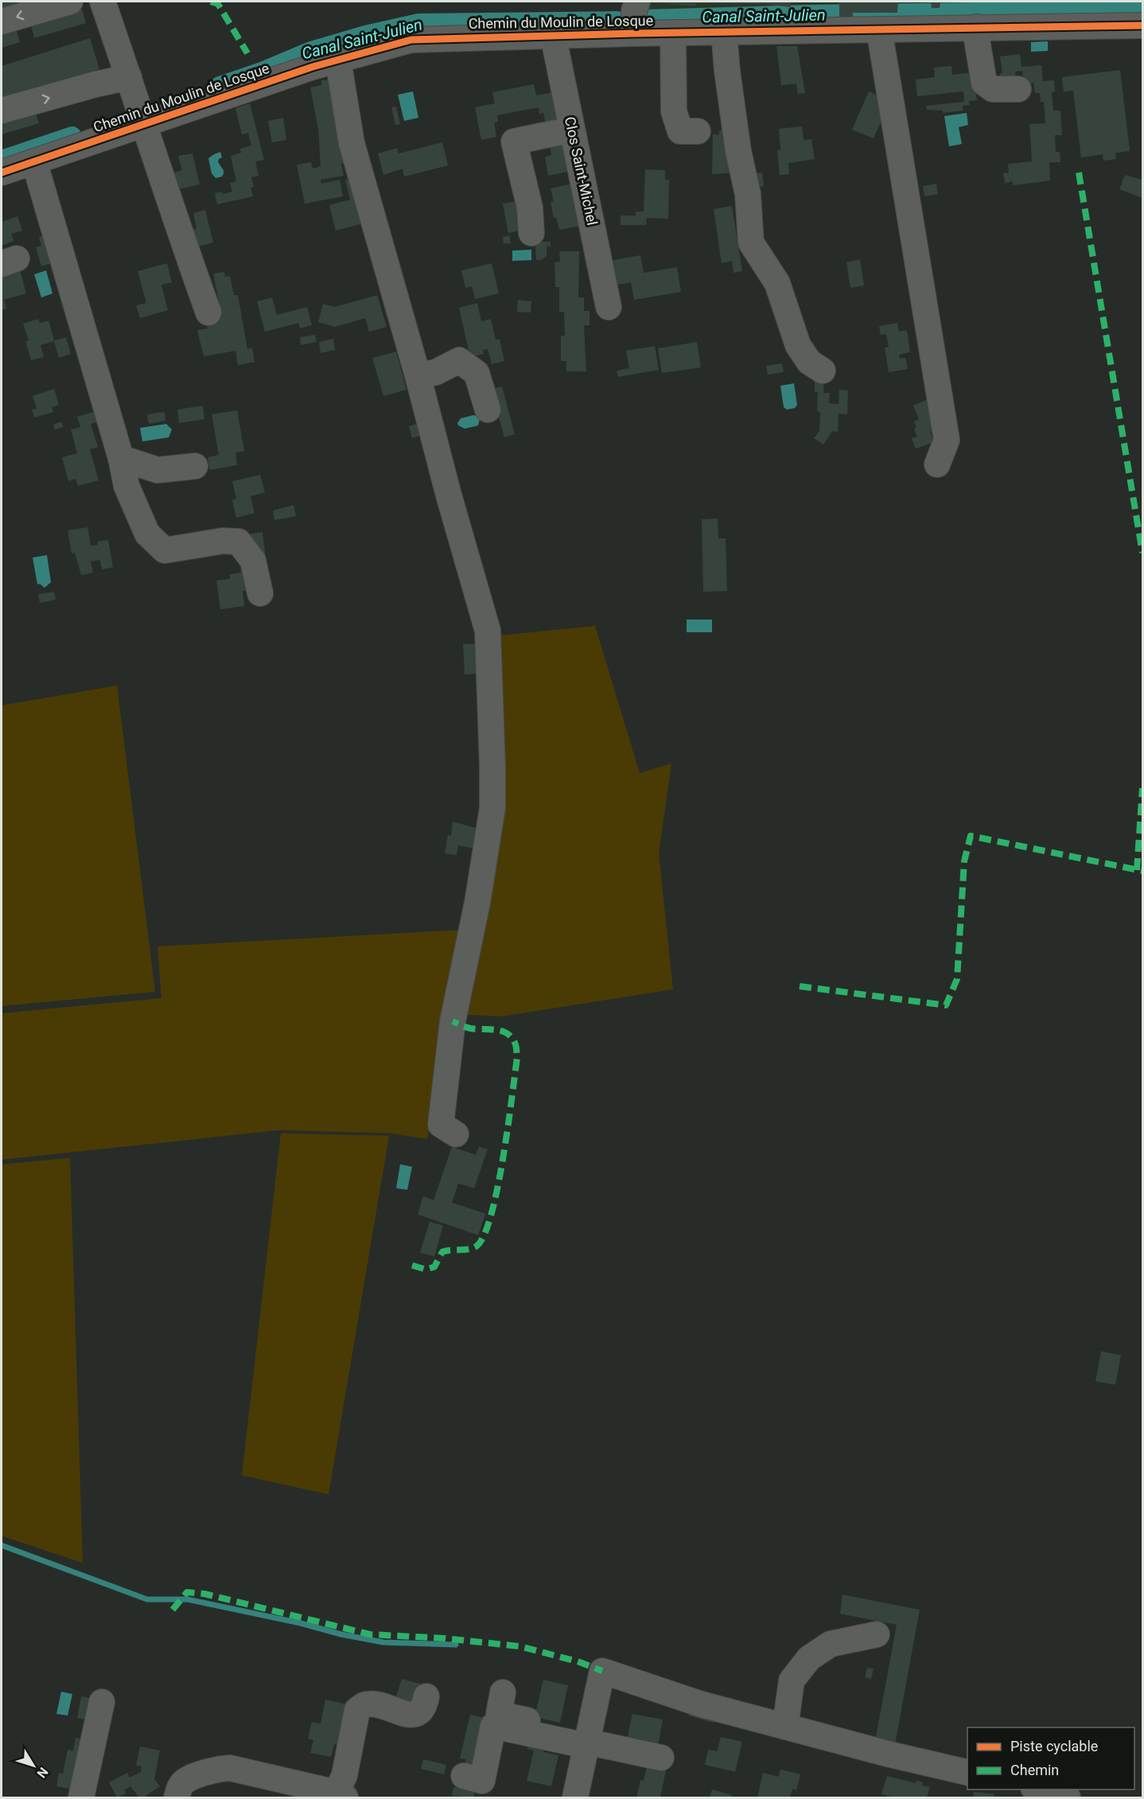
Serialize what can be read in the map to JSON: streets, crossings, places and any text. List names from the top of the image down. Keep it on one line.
{"streets":{"street":["Chemin du Moulin de Losque","Clos Saint-Michel"]},"crossings":[["Chemin du Moulin de Losque","Clos Saint-Michel"]],"water":["Canal Saint-Julien"],"legend":["Piste cyclable","Chemin"],"north":"bottom right"}
